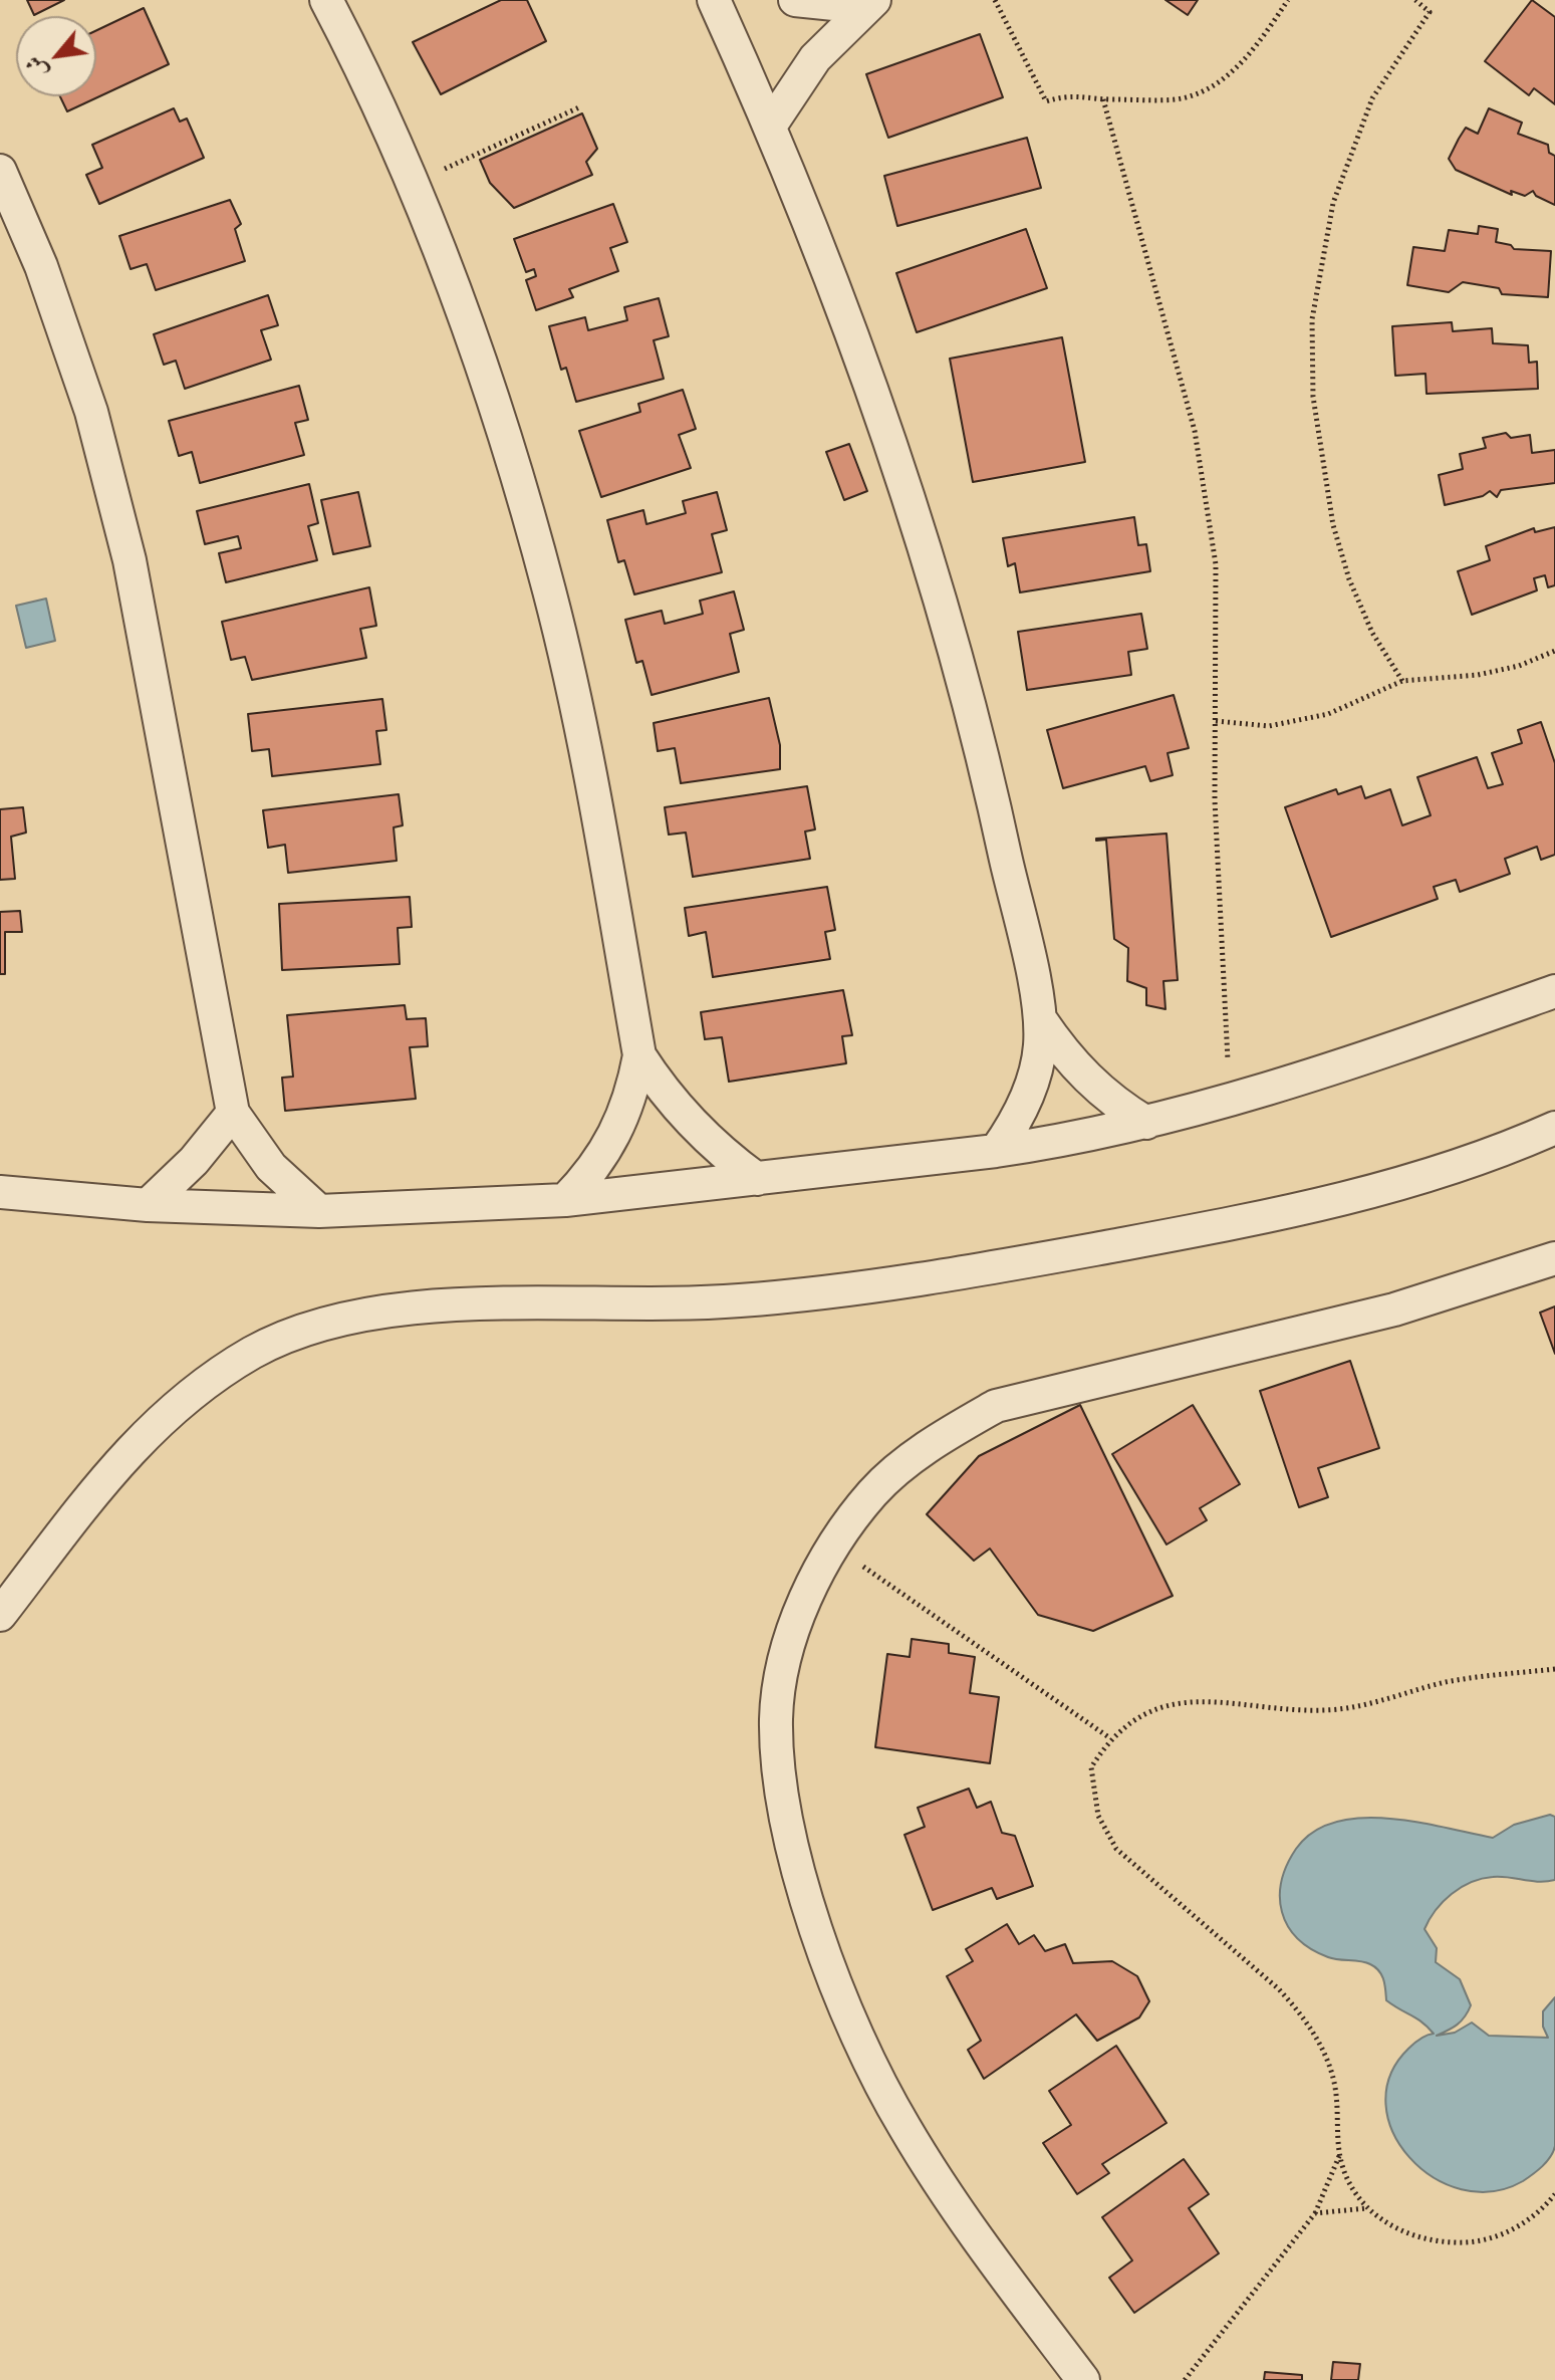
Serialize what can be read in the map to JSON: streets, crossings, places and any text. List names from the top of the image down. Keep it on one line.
{"north":"bottom left"}
